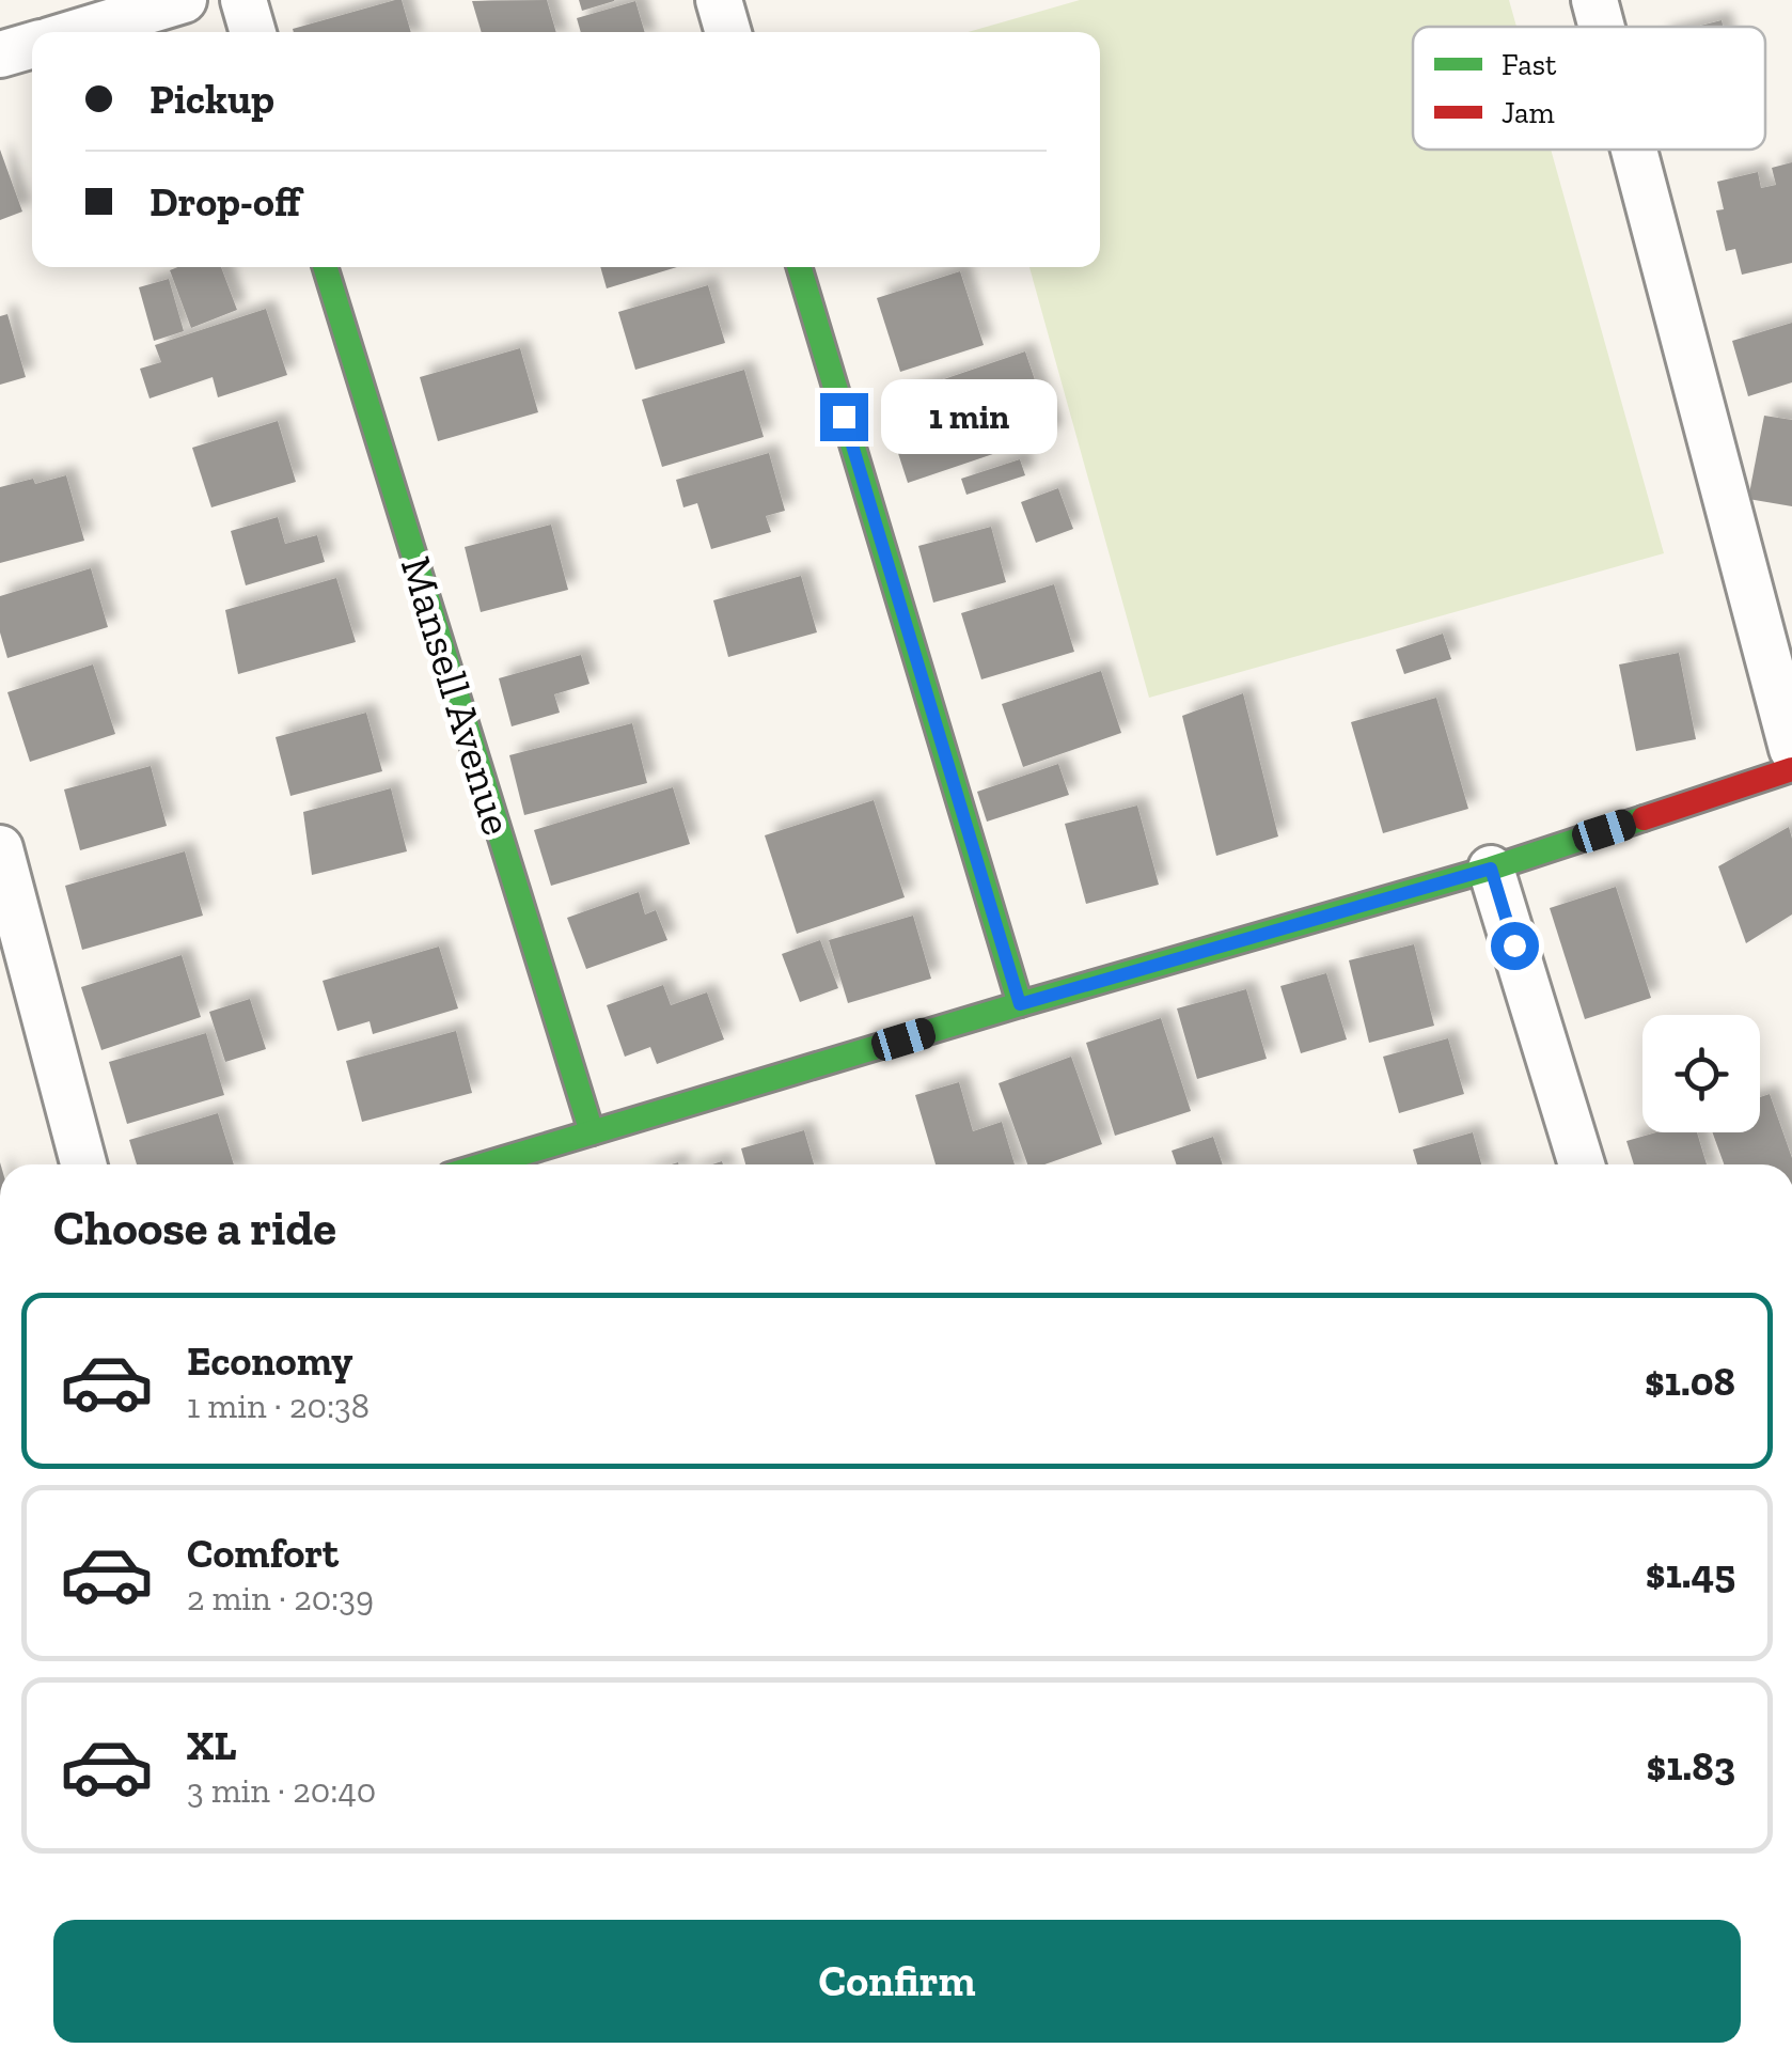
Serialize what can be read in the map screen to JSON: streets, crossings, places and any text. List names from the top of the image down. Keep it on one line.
{"streets":{"street":["Mansell Avenue"]},"legend":["Fast","Jam"],"page":{"banner":["Pickup","Drop-off"],"bubble":"1 min","heading":"Choose a ride","list":[{"name":"Economy","note":"1 min · 20:38","value":"$1.08"},{"name":"Comfort","note":"2 min · 20:39","value":"$1.45"},{"name":"XL","note":"3 min · 20:40","value":"$1.83"}],"buttons":"Confirm"}}
